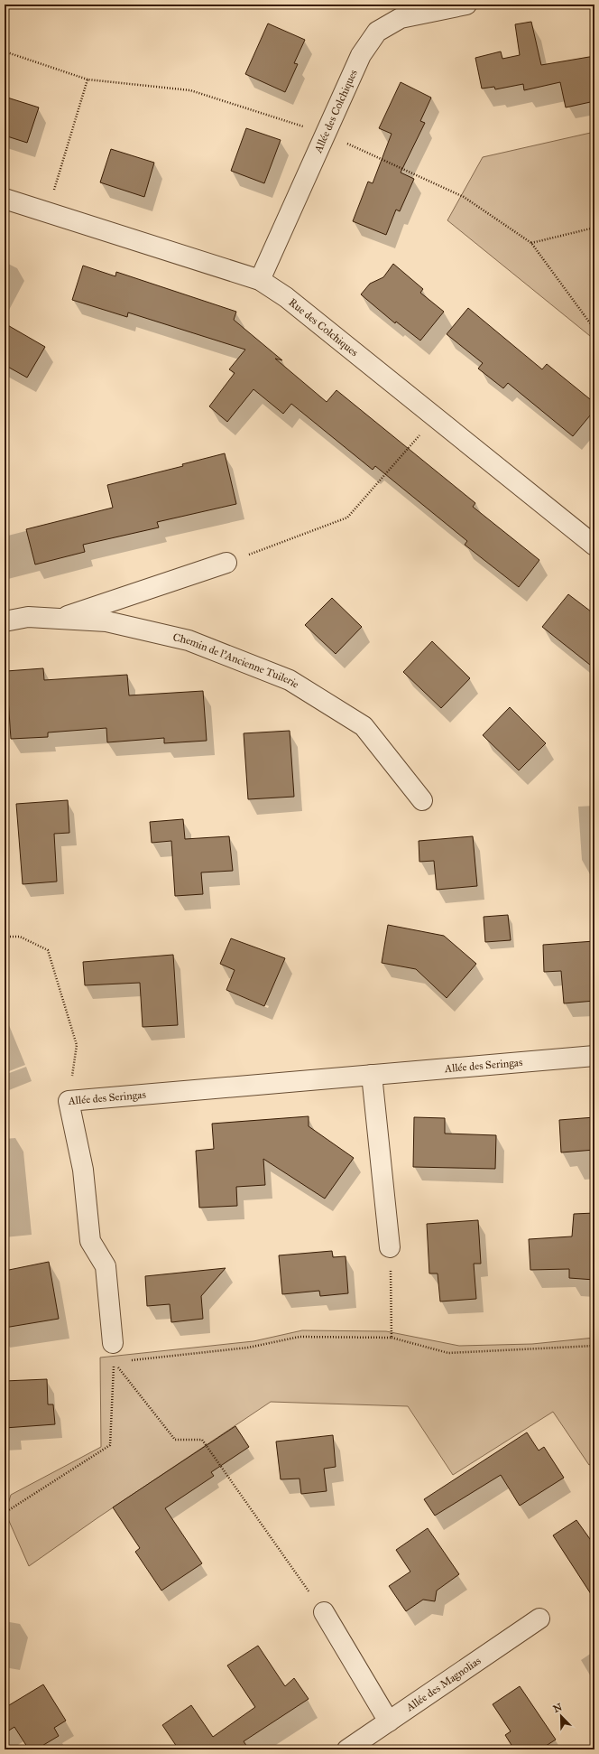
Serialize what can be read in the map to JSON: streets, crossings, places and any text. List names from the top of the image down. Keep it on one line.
{"streets":{"street":["Allée des Colchiques","Rue des Colchiques","Chemin de l'Ancienne Tuilerie","Allée des Seringas","Allée des Magnolias"]},"crossings":[["Allée des Colchiques","Rue des Colchiques"]],"north":"top left"}
